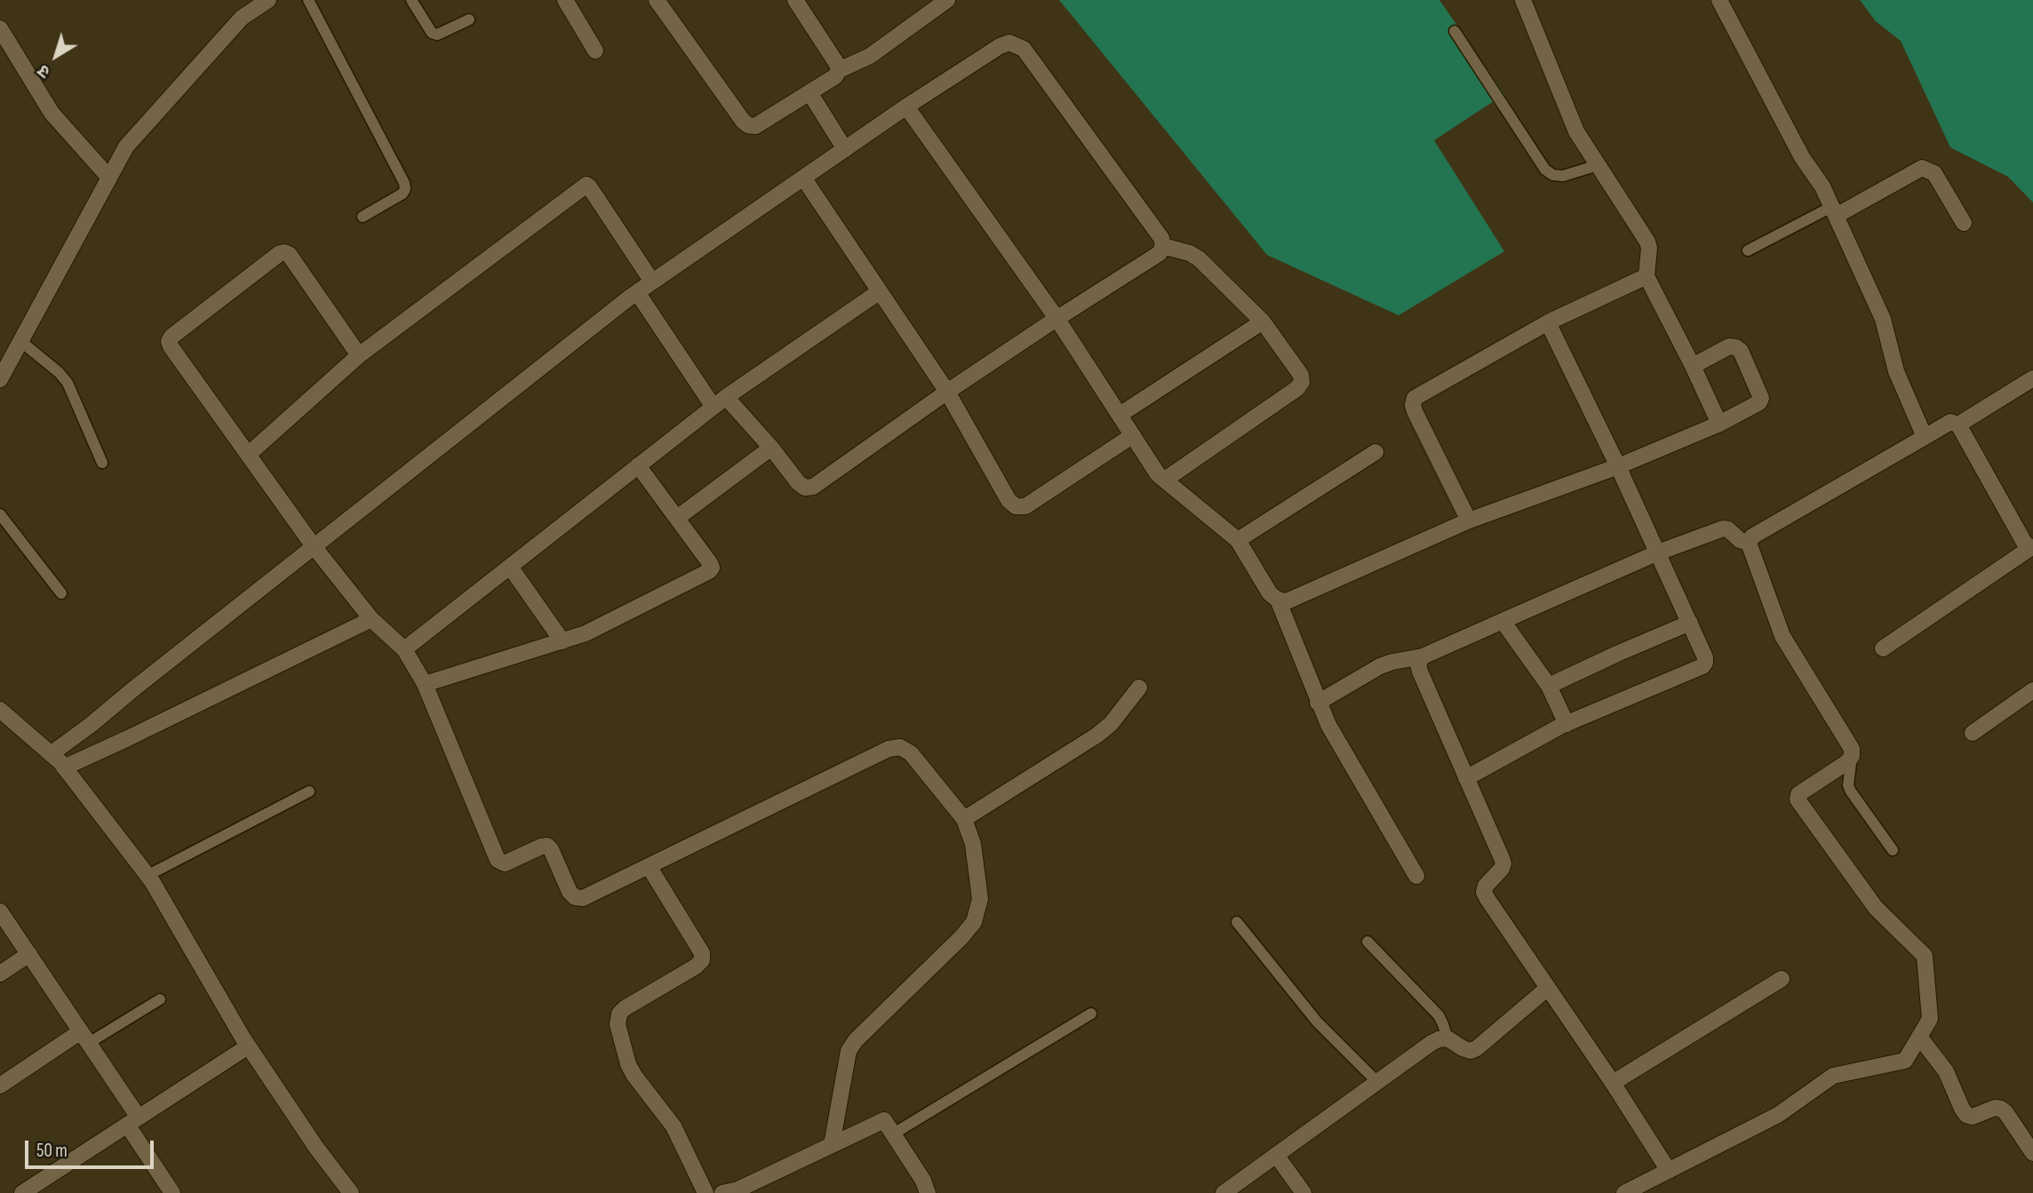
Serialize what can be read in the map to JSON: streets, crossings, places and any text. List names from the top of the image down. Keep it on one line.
{"scale_bar":"50 m","north":"bottom left"}
